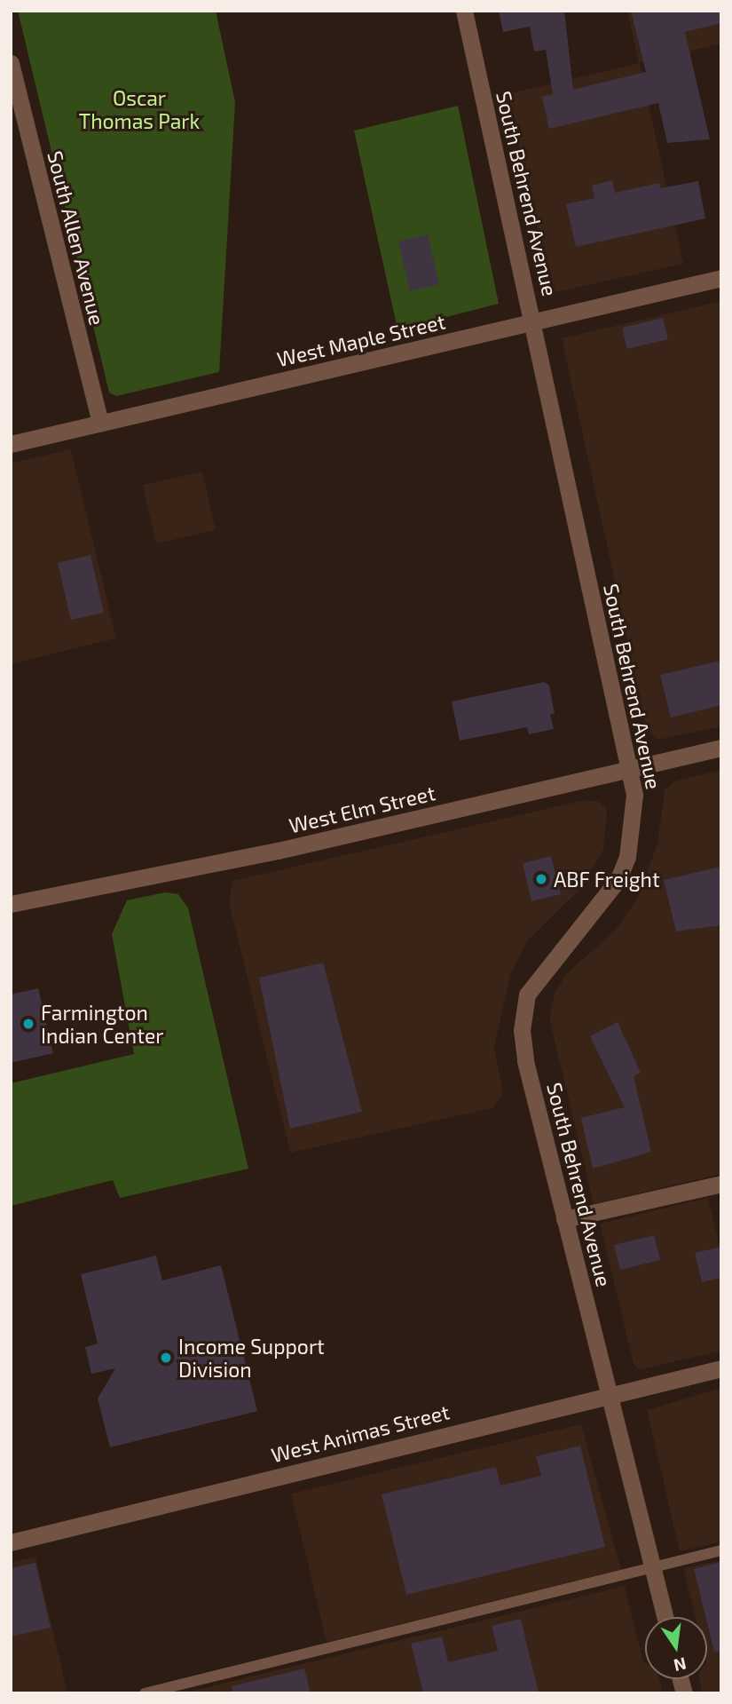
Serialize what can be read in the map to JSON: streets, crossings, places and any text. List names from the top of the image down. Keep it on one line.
{"streets":{"street":["South Behrend Avenue","South Allen Avenue","West Maple Street","West Elm Street","West Animas Street"]},"crossings":[["South Behrend Avenue","West Maple Street"],["South Behrend Avenue","West Elm Street"],["South Behrend Avenue","West Animas Street"],["South Allen Avenue","West Maple Street"]],"parks":["Oscar Thomas Park"],"places":["ABF Freight","Farmington Indian Center","Income Support Division"],"north":"bottom"}
